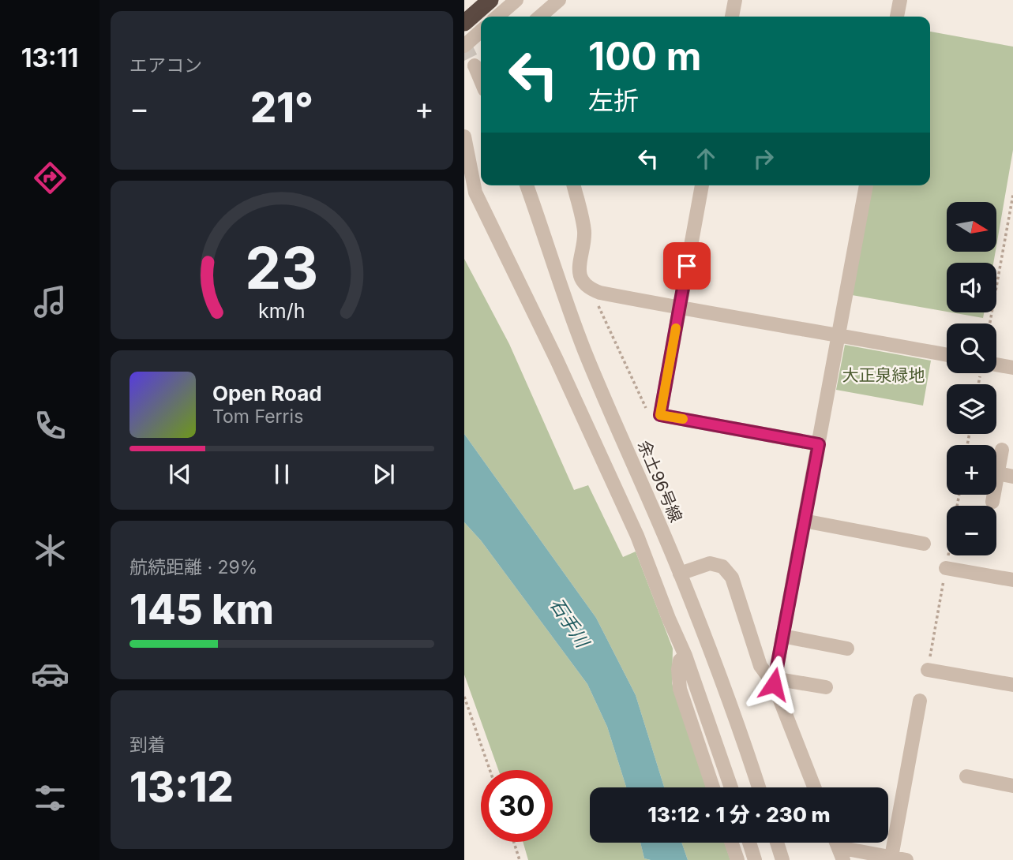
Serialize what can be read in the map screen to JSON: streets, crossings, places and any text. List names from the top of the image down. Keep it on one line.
{"streets":{"street":["余土96号線"]},"water":["石手川"],"parks":["大正泉緑地"],"north":"right","page":{"tabs":"13:11","tile":["エアコン",["航続距離 · 29%","145 km"],["到着","13:12"]],"turn":["100 m","左折"],"heat":["−","21°","+"],"map_buttons":["+","−"],"song":["Open Road","Tom Ferris"],"limit":"30","trip":"13:12 · 1 分 · 230 m","gauge":["23","km/h"]}}
